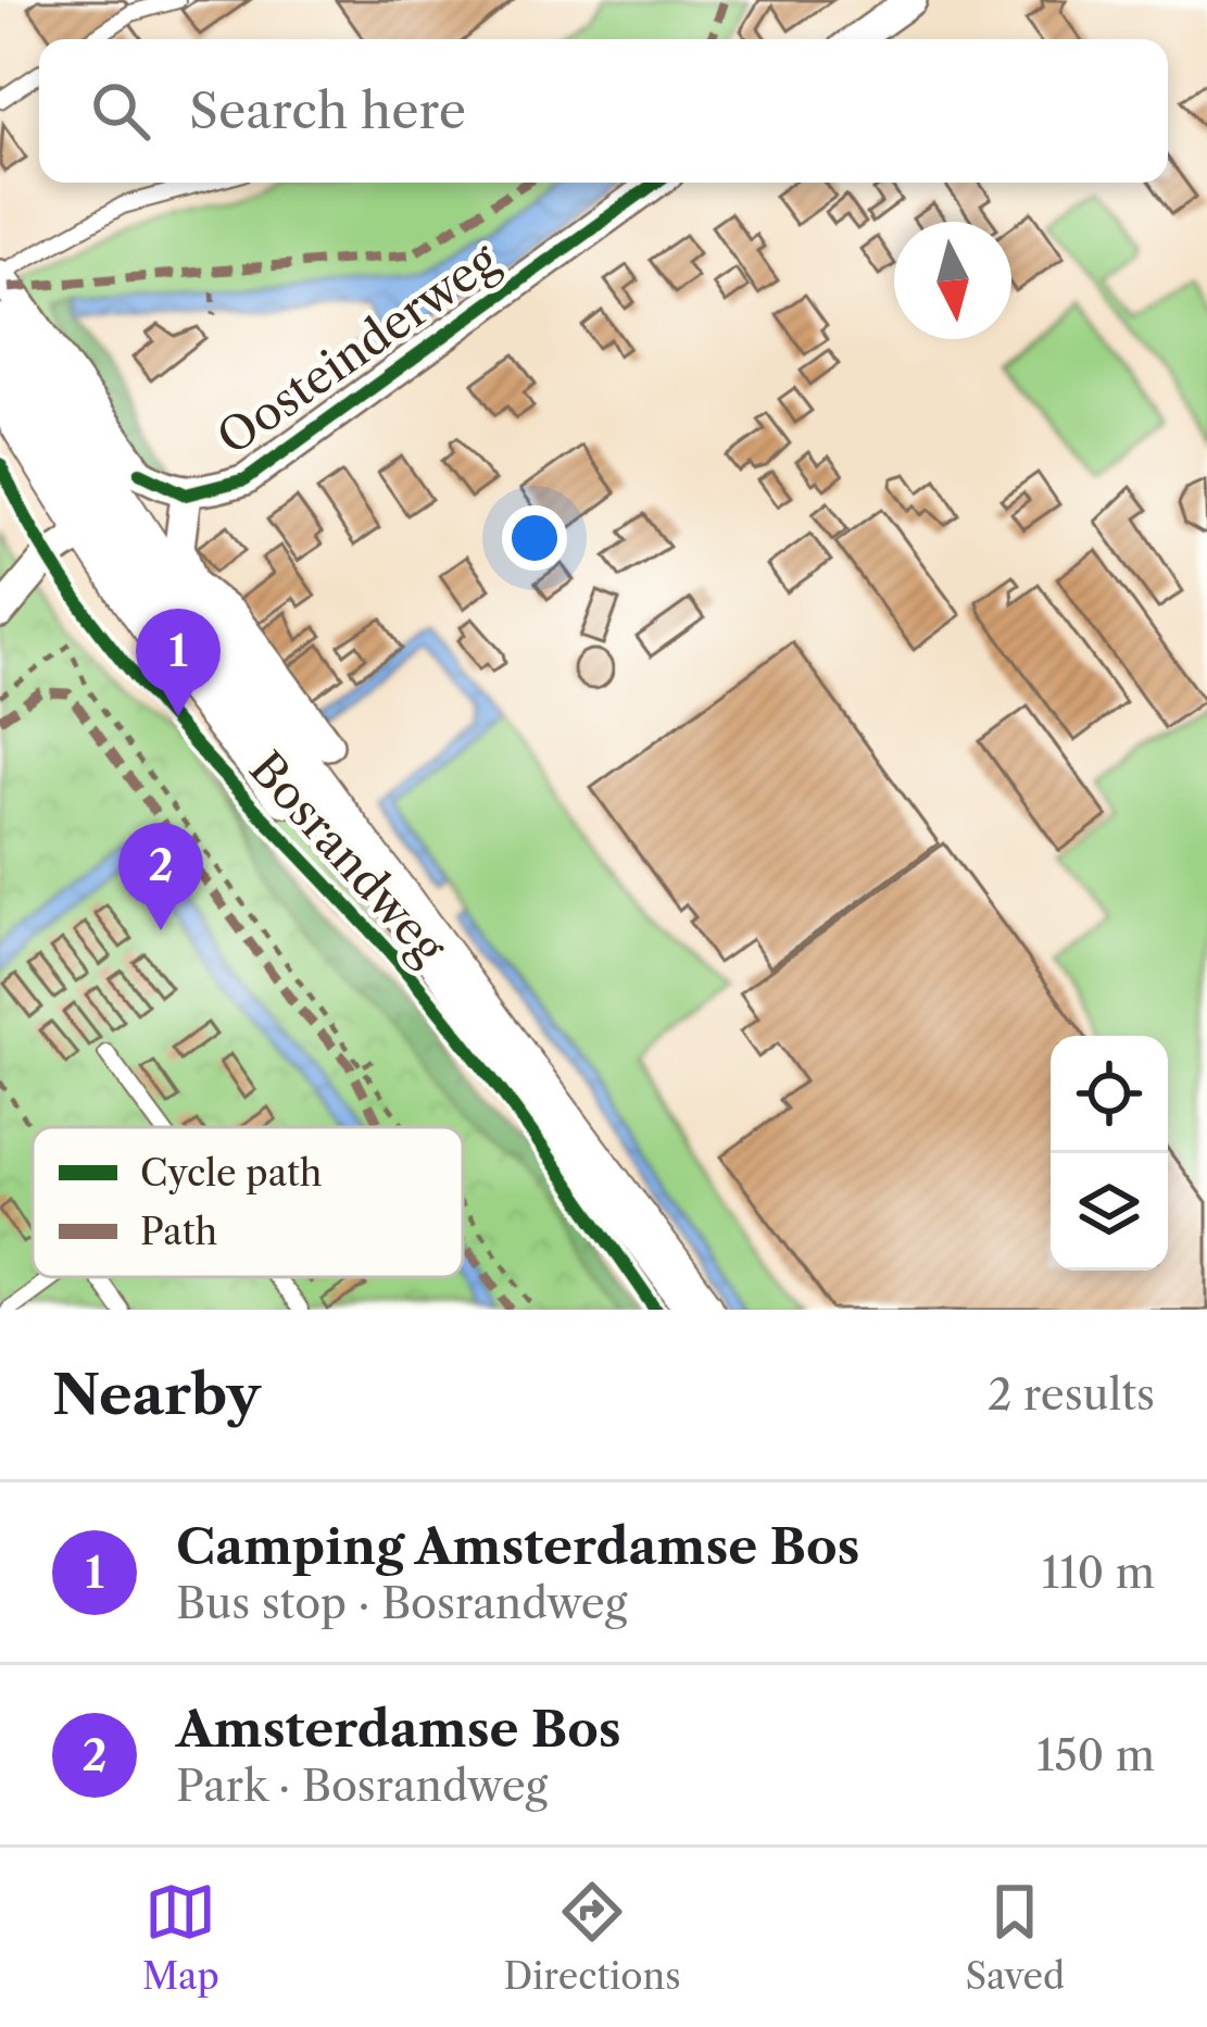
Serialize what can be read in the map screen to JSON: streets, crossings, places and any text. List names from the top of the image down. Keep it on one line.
{"streets":{"main road":["Bosrandweg"],"street":["Oosteinderweg"]},"crossings":[["Oosteinderweg","Bosrandweg"]],"legend":["Cycle path","Path"],"north":"bottom","page":{"search":"Search here","pins":["1","2"],"heading":["Nearby","2 results"],"list":[{"mark":"1","name":"Camping Amsterdamse Bos","note":"Bus stop · Bosrandweg","value":"110 m"},{"mark":"2","name":"Amsterdamse Bos","note":"Park · Bosrandweg","value":"150 m"}],"nav":["Map","Directions","Saved"]}}
